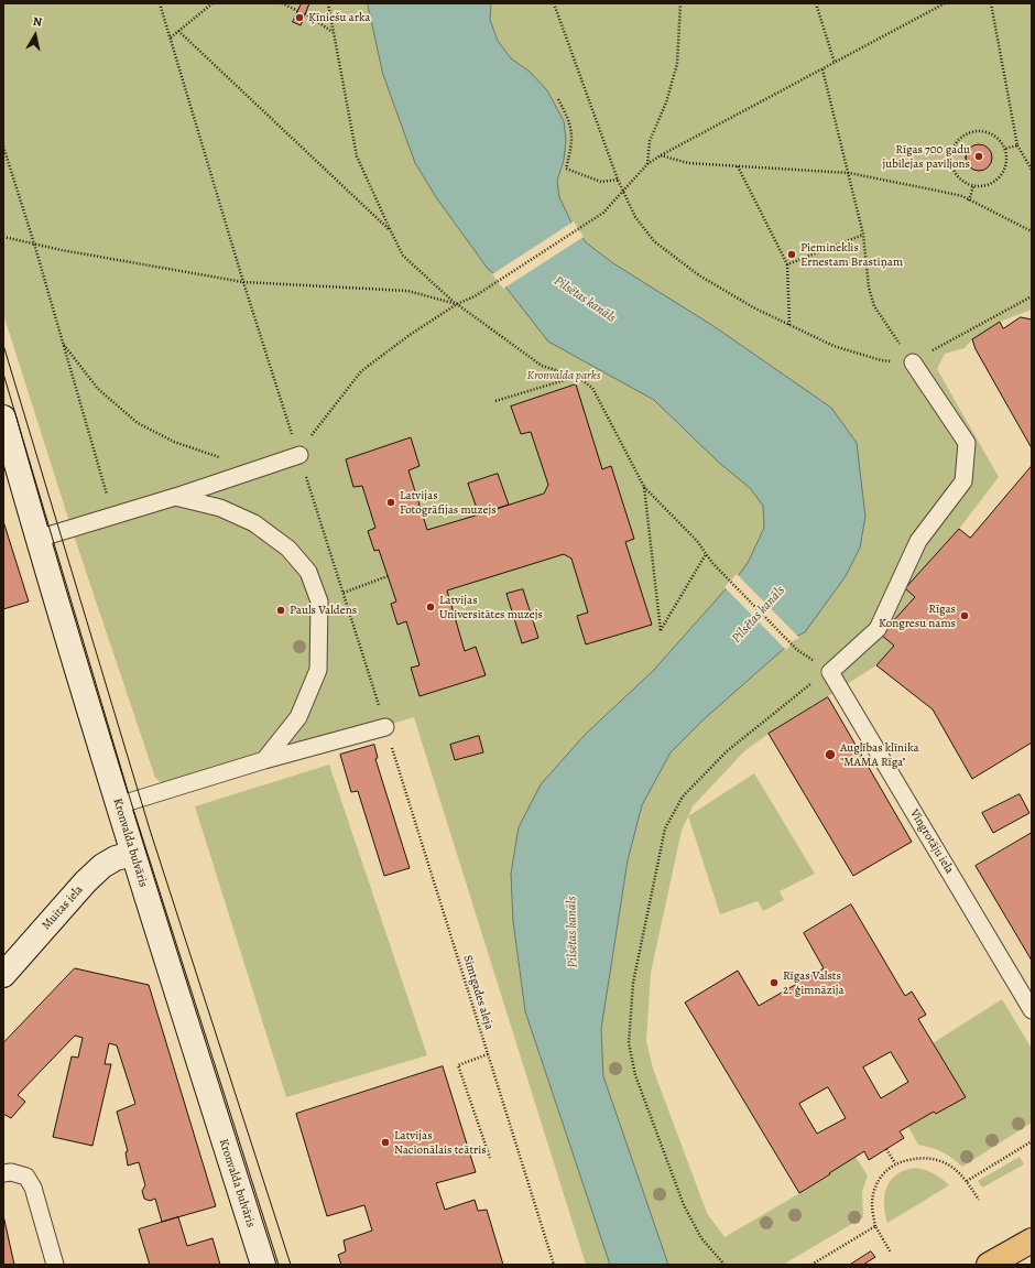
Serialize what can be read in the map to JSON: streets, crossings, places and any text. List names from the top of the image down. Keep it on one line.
{"streets":{"street":["Kronvalda bulvāris","Muitas iela"],"lane":["Vingrotāju iela"],"path":["Simtgades aleja"]},"crossings":[["Kronvalda bulvāris","Muitas iela"]],"water":["Pilsētas kanāls"],"parks":["Kronvalda parks"],"places":["Ķīniešu arka","Rīgas 700 gadu jubilejas paviljons","Piemineklis Ernestam Brastiņam","Latvijas Fotogrāfijas muzejs","Latvijas Universitātes muzejs","Pauls Valdens","Rīgas Kongresu nams","Auglības klīnika \"MAMA Rīga\"","Rīgas Valsts 2. ģimnāzija","Latvijas Nacionālais teātris"],"north":"top"}
